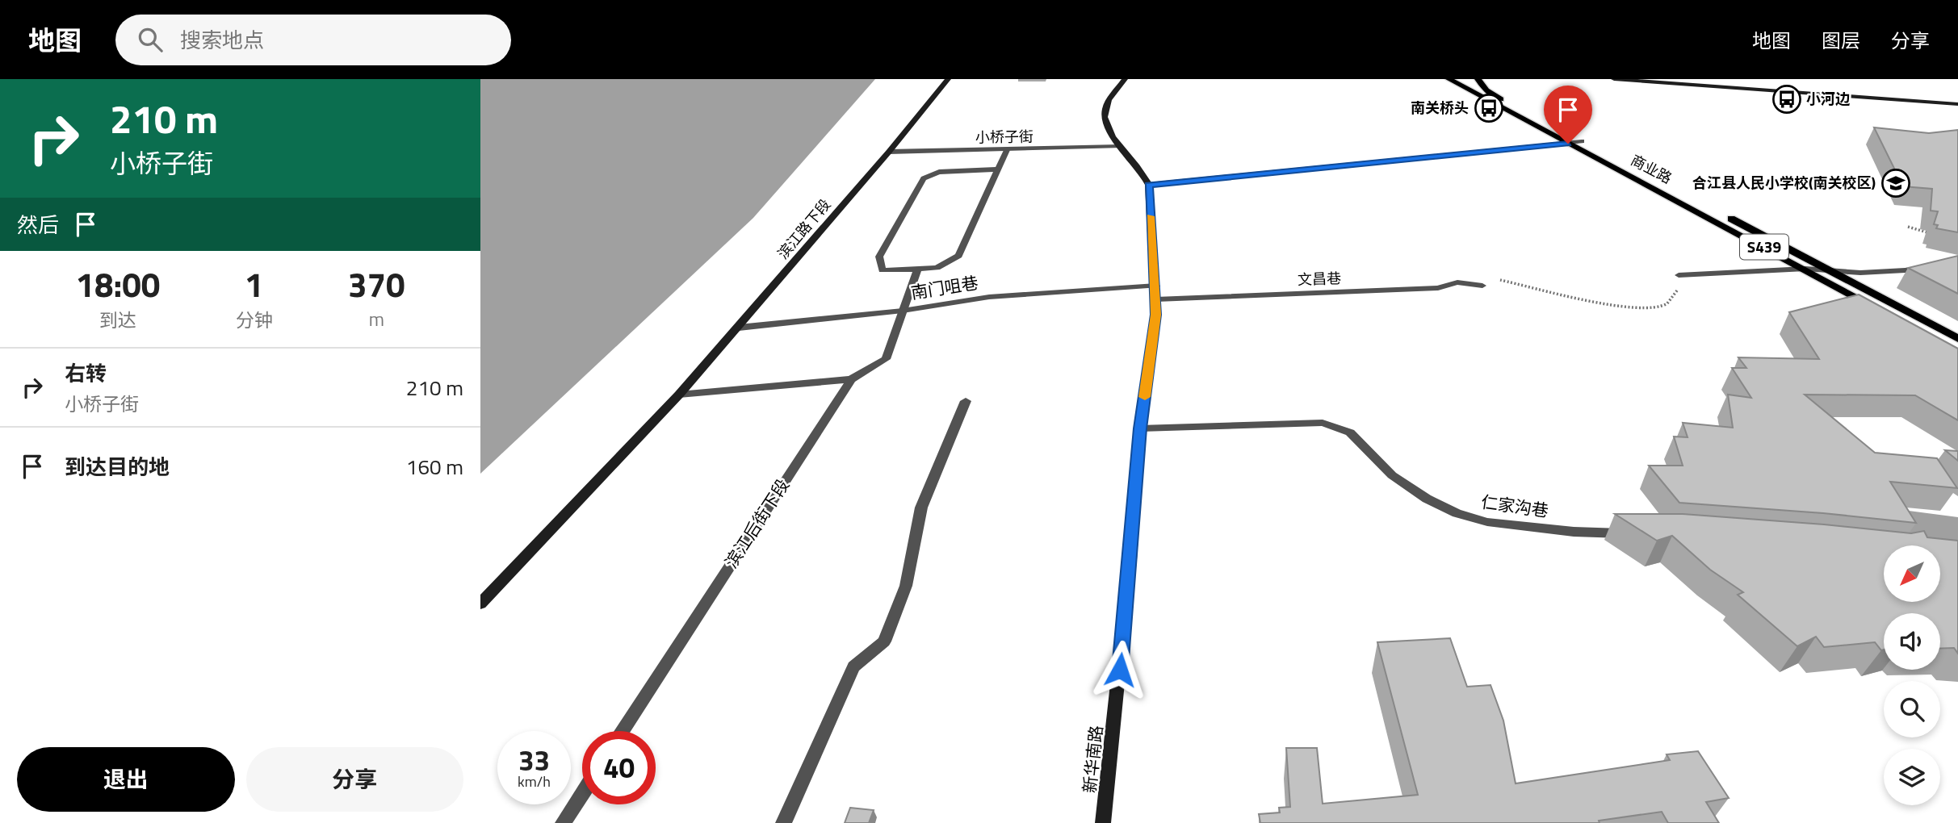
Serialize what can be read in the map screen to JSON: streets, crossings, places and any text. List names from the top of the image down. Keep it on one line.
{"streets":{"main road":["商业路","滨江路下段","S439","新华南路"],"street":["小桥子街","文昌巷","南门咀巷","仁家沟巷","滨江后街下段"]},"crossings":[["小桥子街","滨江路下段"],["小桥子街","新华南路"],["滨江路下段","南门咀巷"],["文昌巷","新华南路"],["南门咀巷","滨江后街下段"],["南门咀巷","新华南路"],["仁家沟巷","新华南路"]],"places":{"bus stop":["小河边","南关桥头"],"school or university":["合江县人民小学校(南关校区)"]},"north":"bottom left","page":{"header":"地图","search":"搜索地点","nav":["地图","图层","分享"],"turn":["210 m","小桥子街"],"then":"然后","eta":["18:00","到达","1","分钟","370","m"],"list":[{"name":"右转","note":"小桥子街","value":"210 m"},{"name":"到达目的地","value":"160 m"}],"speed":"33 km/h","limit":"40","buttons":["退出","分享"]}}
